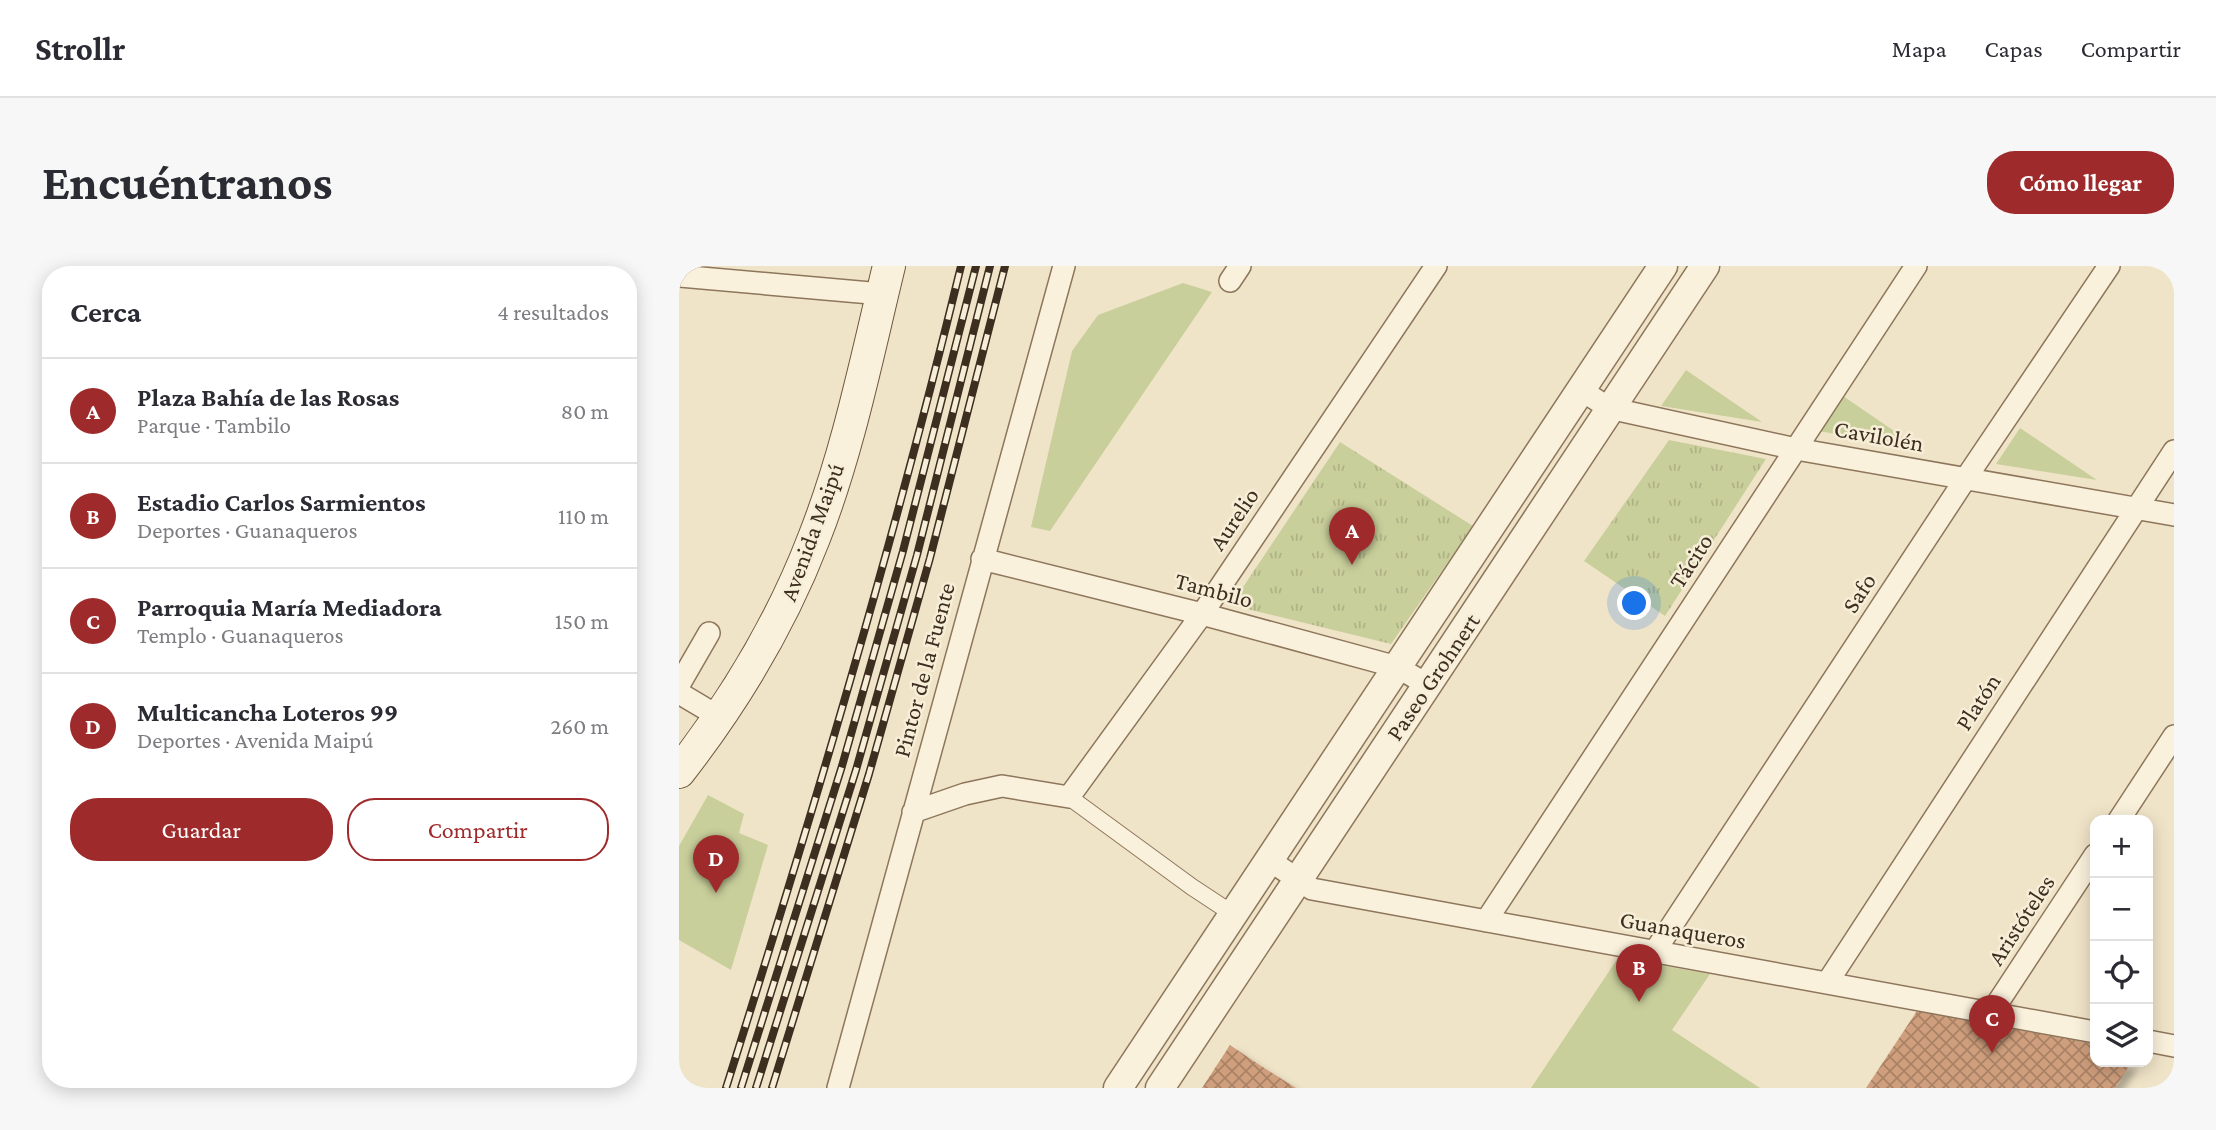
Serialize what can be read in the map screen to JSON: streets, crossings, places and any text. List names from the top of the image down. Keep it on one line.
{"streets":{"main road":["Avenida Maipú"],"street":["Cavilolén","Aurelio","Tácito","Tambilo","Safo","Pintor de la Fuente","Paseo Grohnert","Platón","Aristóteles","Guanaqueros"]},"crossings":[["Cavilolén","Tácito"],["Cavilolén","Safo"],["Cavilolén","Paseo Grohnert"],["Cavilolén","Platón"],["Aurelio","Tambilo"],["Tácito","Guanaqueros"],["Tambilo","Pintor de la Fuente"],["Tambilo","Paseo Grohnert"],["Safo","Guanaqueros"],["Paseo Grohnert","Guanaqueros"],["Platón","Guanaqueros"],["Aristóteles","Guanaqueros"]],"page":{"header":"Strollr","nav":["Mapa","Capas","Compartir"],"buttons":["Cómo llegar",["Guardar","Compartir"]],"title":"Encuéntranos","heading":["Cerca","4 resultados"],"list":[{"mark":"A","name":"Plaza Bahía de las Rosas","note":"Parque · Tambilo","value":"80 m"},{"mark":"B","name":"Estadio Carlos Sarmientos","note":"Deportes · Guanaqueros","value":"110 m"},{"mark":"C","name":"Parroquia María Mediadora","note":"Templo · Guanaqueros","value":"150 m"},{"mark":"D","name":"Multicancha Loteros 99","note":"Deportes · Avenida Maipú","value":"260 m"}],"pins":["A","D","B","C"],"map_buttons":["+","−"]}}
